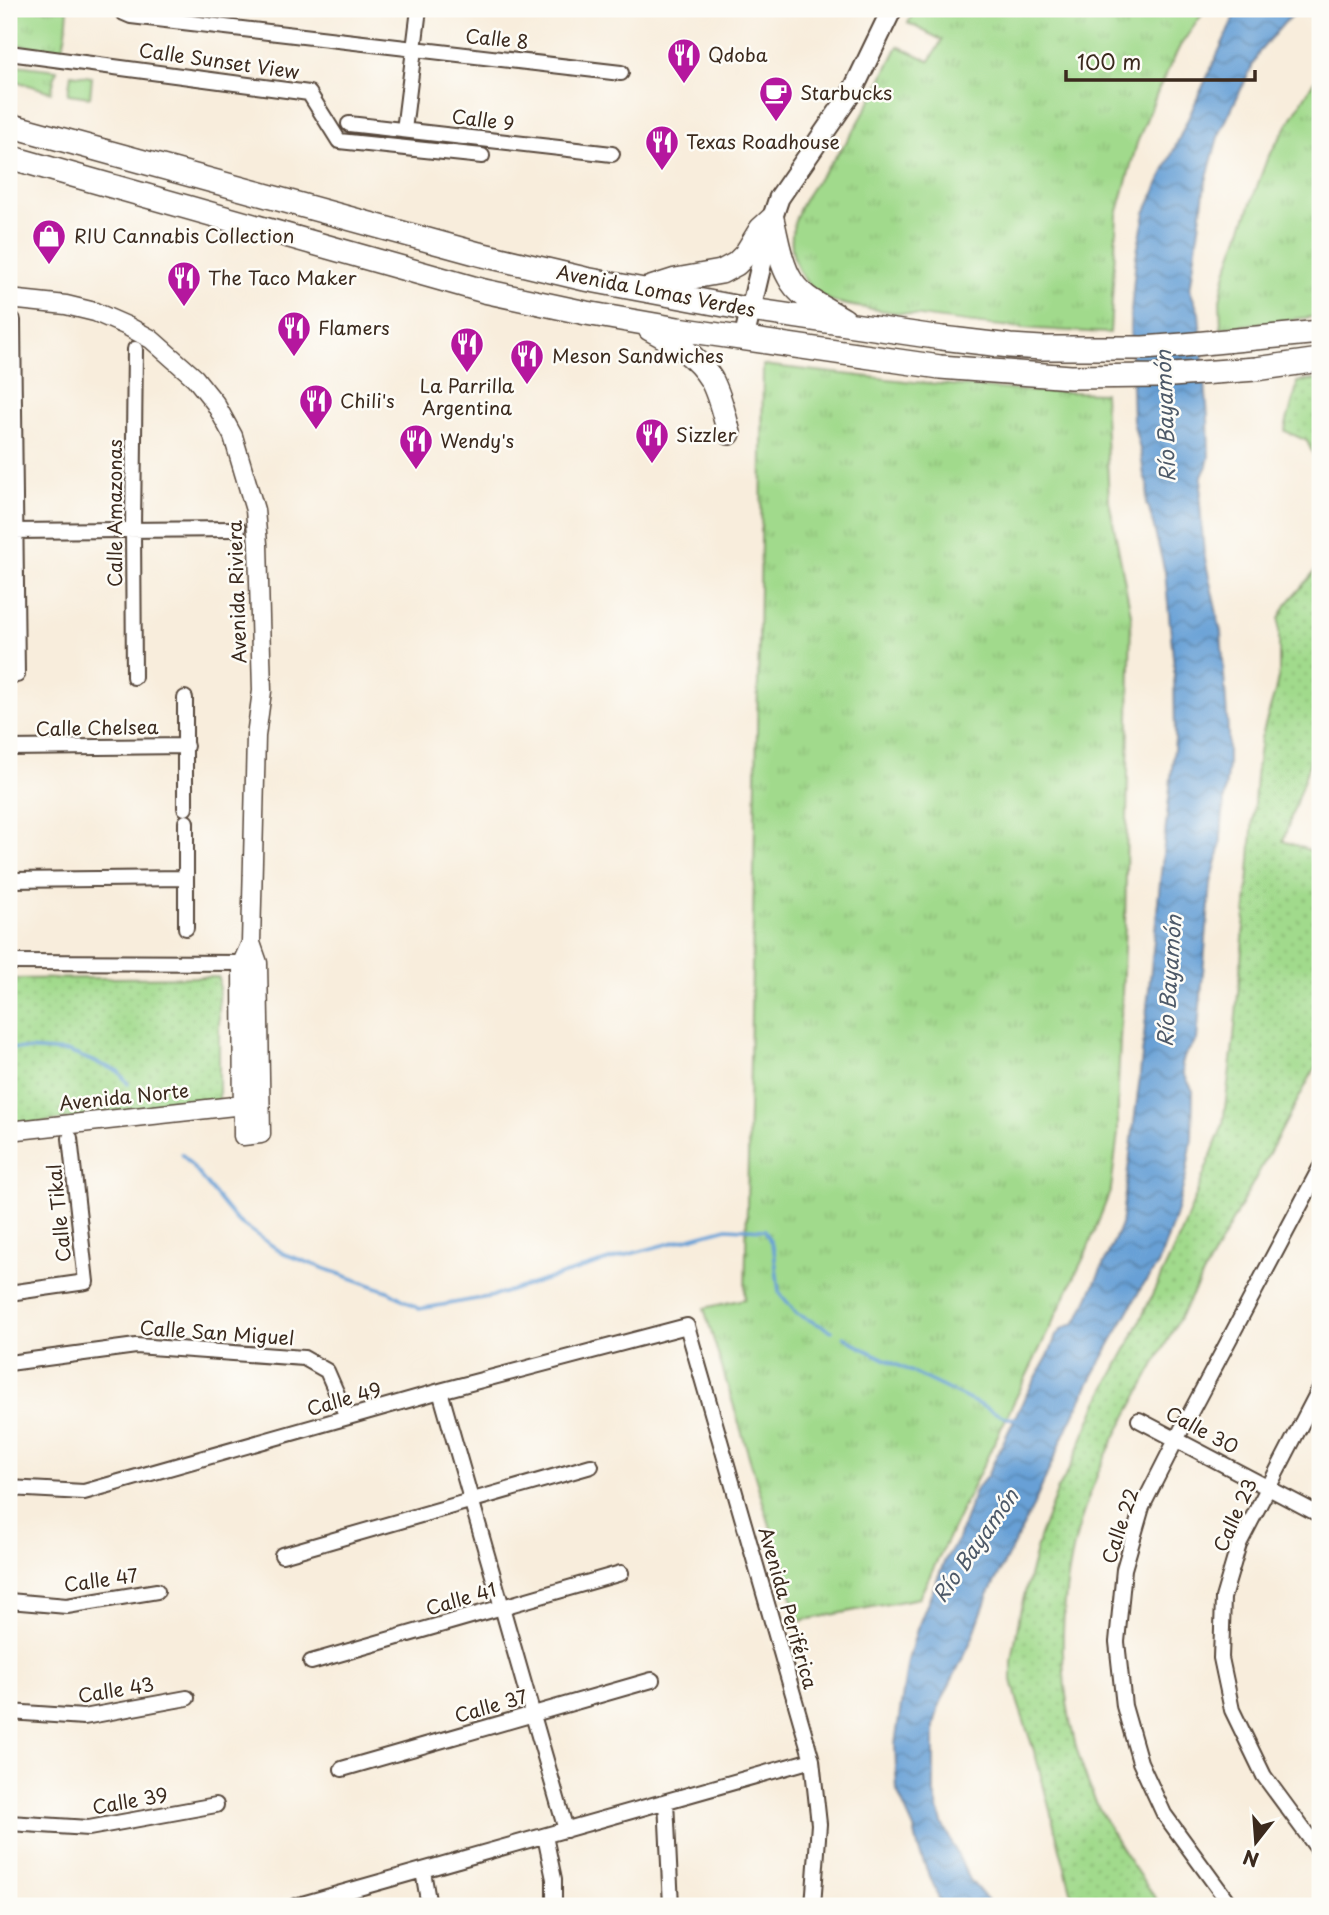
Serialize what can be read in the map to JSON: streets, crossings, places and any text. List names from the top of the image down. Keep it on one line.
{"streets":{"highway":["Avenida Lomas Verdes"],"street":["Calle 8","Calle Sunset View","Calle 9","Calle Amazonas","Avenida Riviera","Calle Chelsea","Avenida Norte","Calle Tikal","Calle San Miguel","Calle 49","Calle 30","Calle 23","Calle 22","Calle 47","Calle 41","Avenida Periférica","Calle 43","Calle 37","Calle 39"]},"crossings":[["Avenida Riviera","Avenida Norte"],["Calle San Miguel","Calle 49"],["Calle 49","Avenida Periférica"],["Calle 30","Calle 23"],["Calle 30","Calle 22"]],"water":["Río Bayamón"],"places":{"restaurant":["Qdoba","Texas Roadhouse","The Taco Maker","Flamers","La Parrilla Argentina","Meson Sandwiches","Chili's","Sizzler","Wendy's"],"cafe":["Starbucks"],"shop":["RIU Cannabis Collection"]},"scale_bar":"100 m","north":"bottom"}
